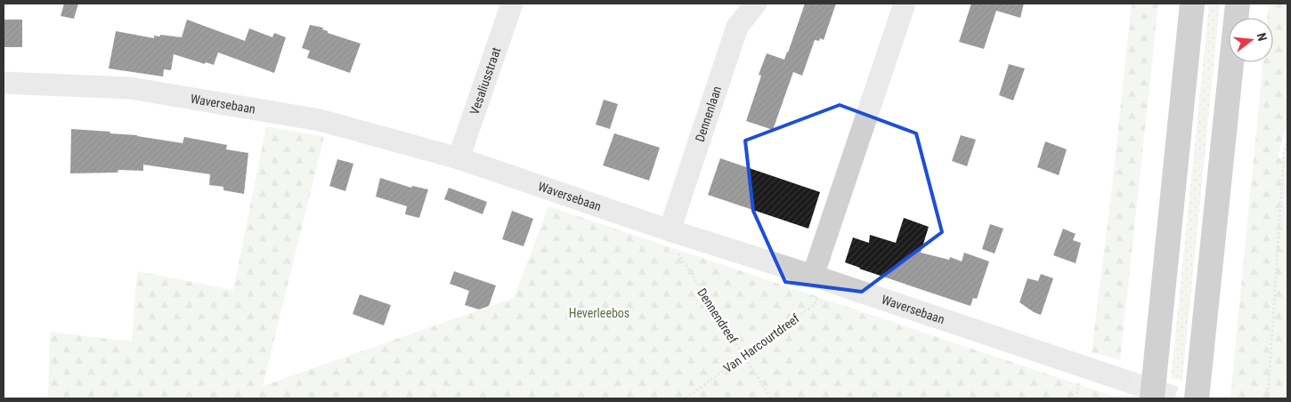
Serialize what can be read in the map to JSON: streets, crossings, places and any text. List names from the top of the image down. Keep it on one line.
{"streets":{"street":["Vesaliusstraat","Waversebaan","Dennenlaan"],"path":["Dennendreef","Van Harcourtdreef"]},"crossings":[["Vesaliusstraat","Waversebaan"],["Waversebaan","Dennenlaan"],["Waversebaan","Dennendreef"],["Waversebaan","Van Harcourtdreef"],["Dennenlaan","Dennendreef"],["Dennendreef","Van Harcourtdreef"]],"parks":["Heverleebos"],"north":"right"}
